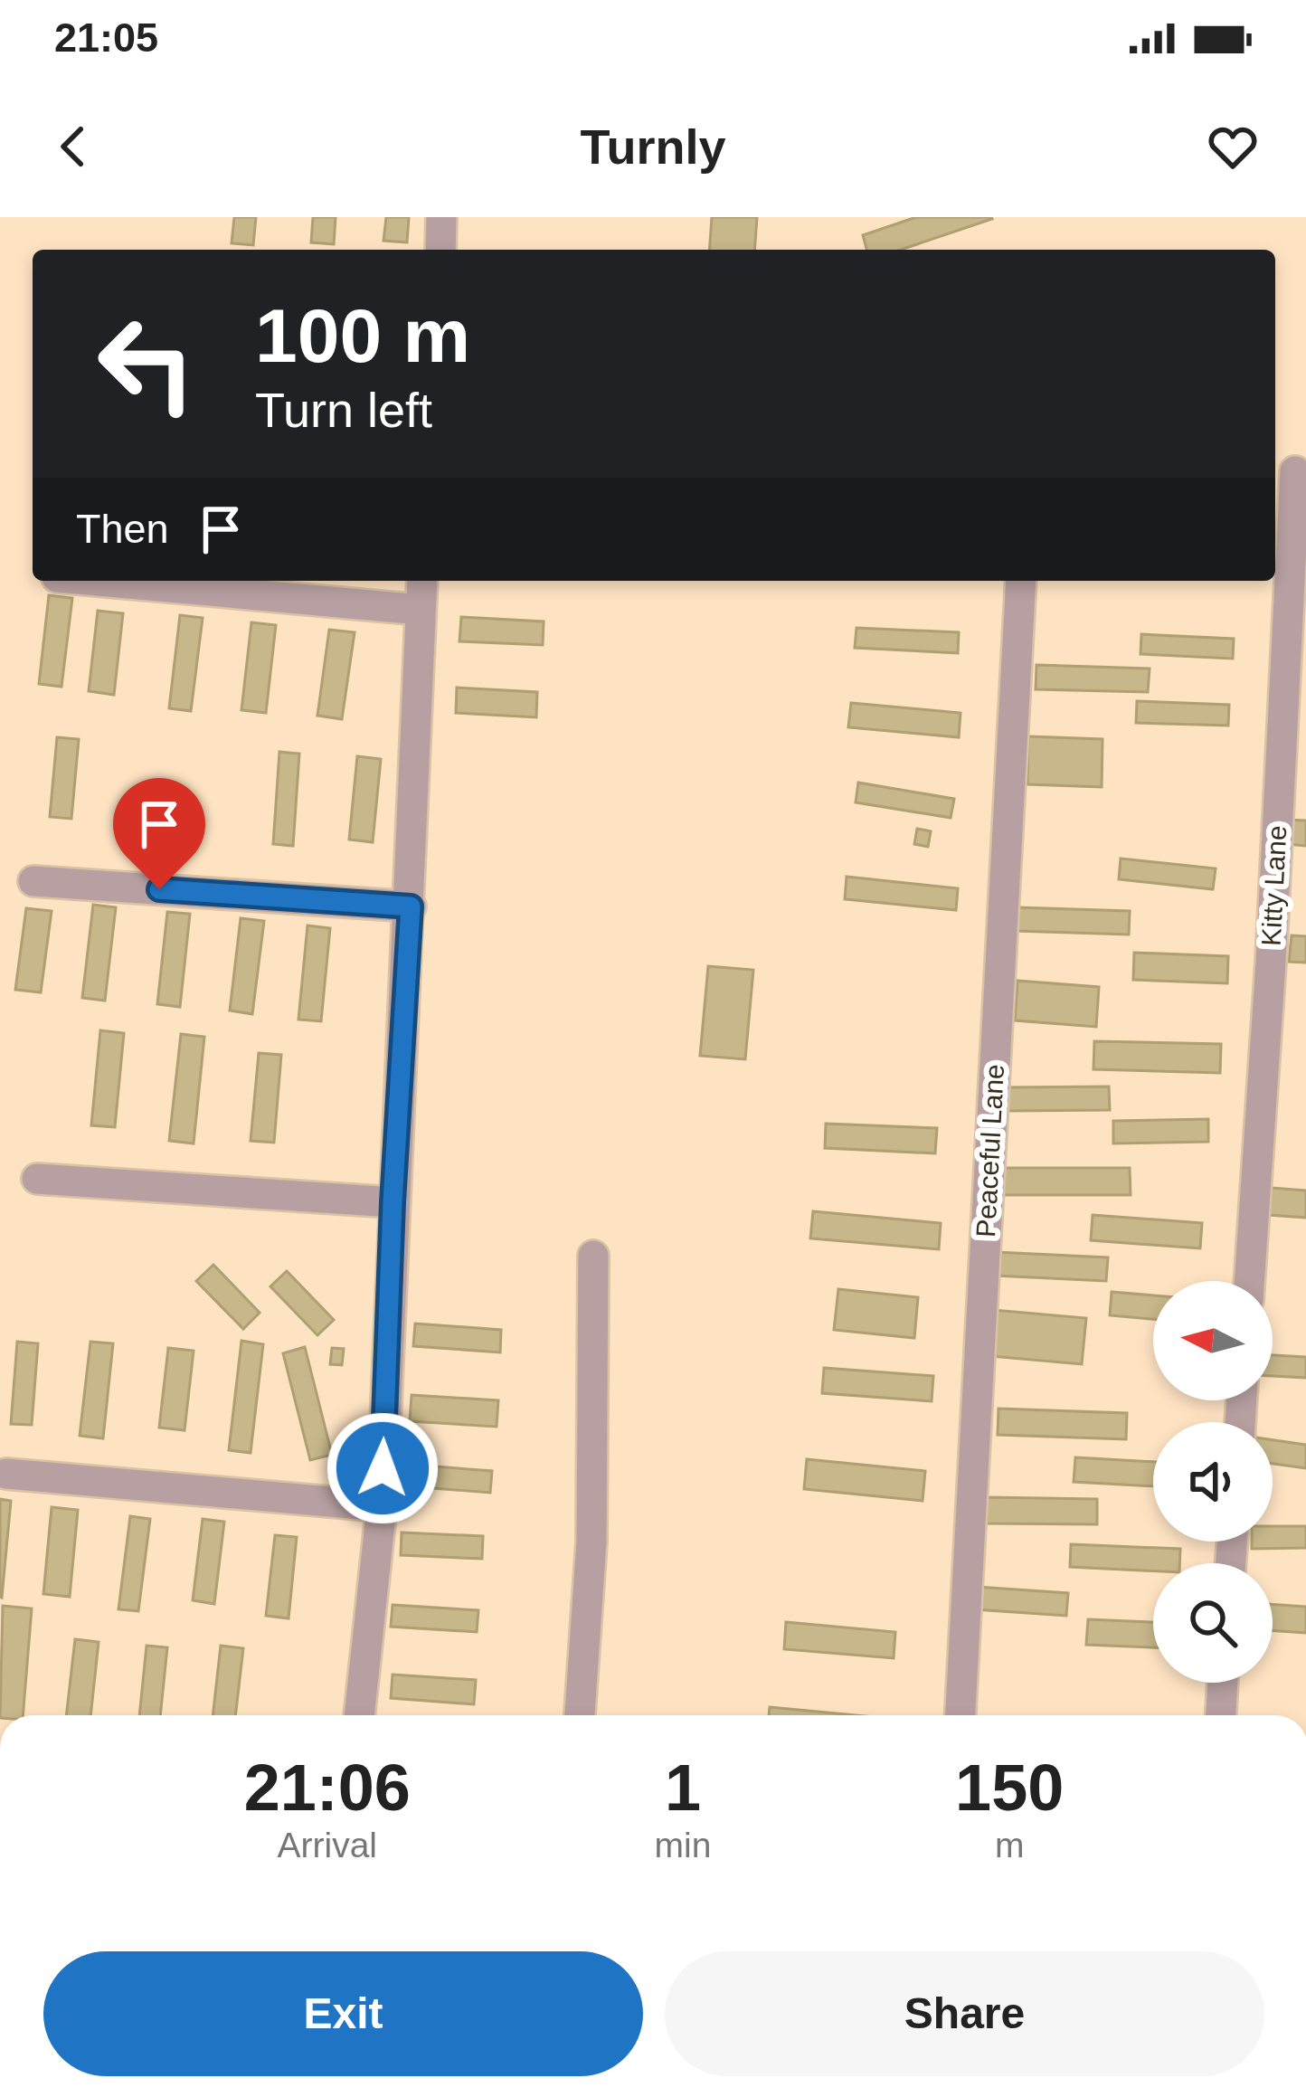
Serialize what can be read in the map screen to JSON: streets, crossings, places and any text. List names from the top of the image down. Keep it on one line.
{"streets":{"street":["Kitty Lane","Peaceful Lane"]},"north":"left","page":{"status":"21:05","header":"Turnly","turn":["100 m","Turn left"],"then":"Then","eta":["21:06","Arrival","1","min","150","m"],"buttons":["Exit","Share"]}}
